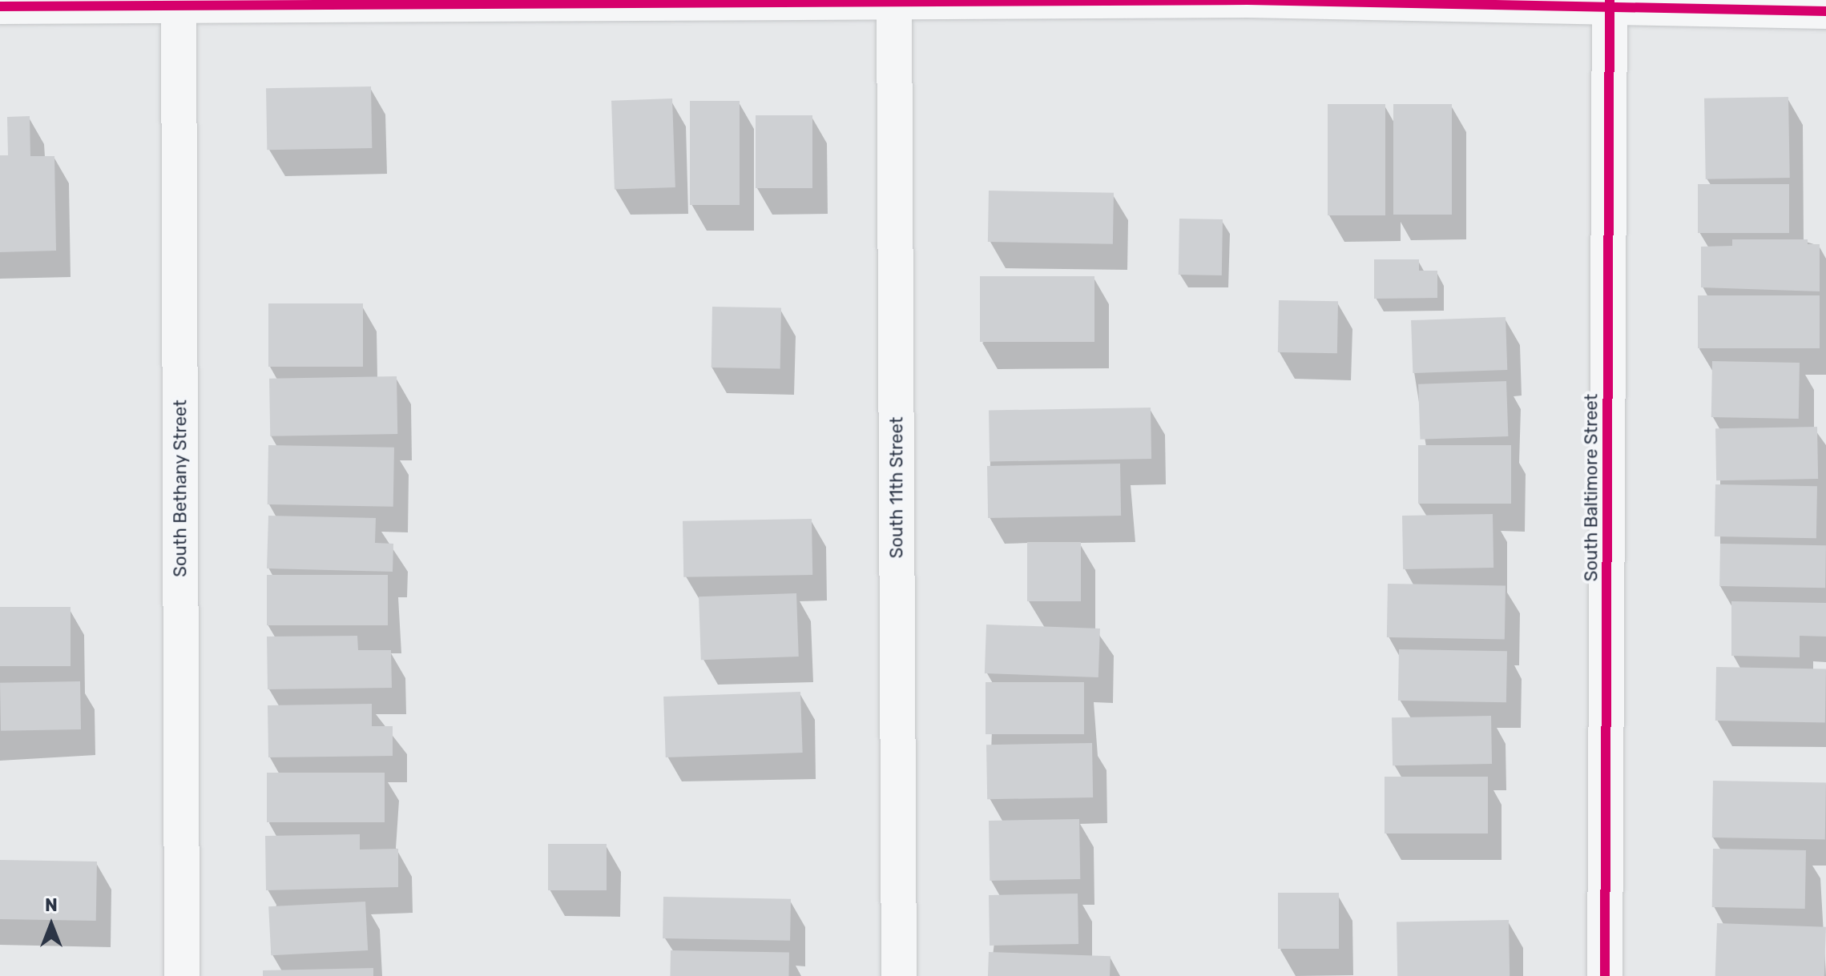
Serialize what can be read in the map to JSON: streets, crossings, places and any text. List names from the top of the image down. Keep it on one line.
{"streets":{"street":["South 11th Street","South Baltimore Street","South Bethany Street"]},"north":"top"}
